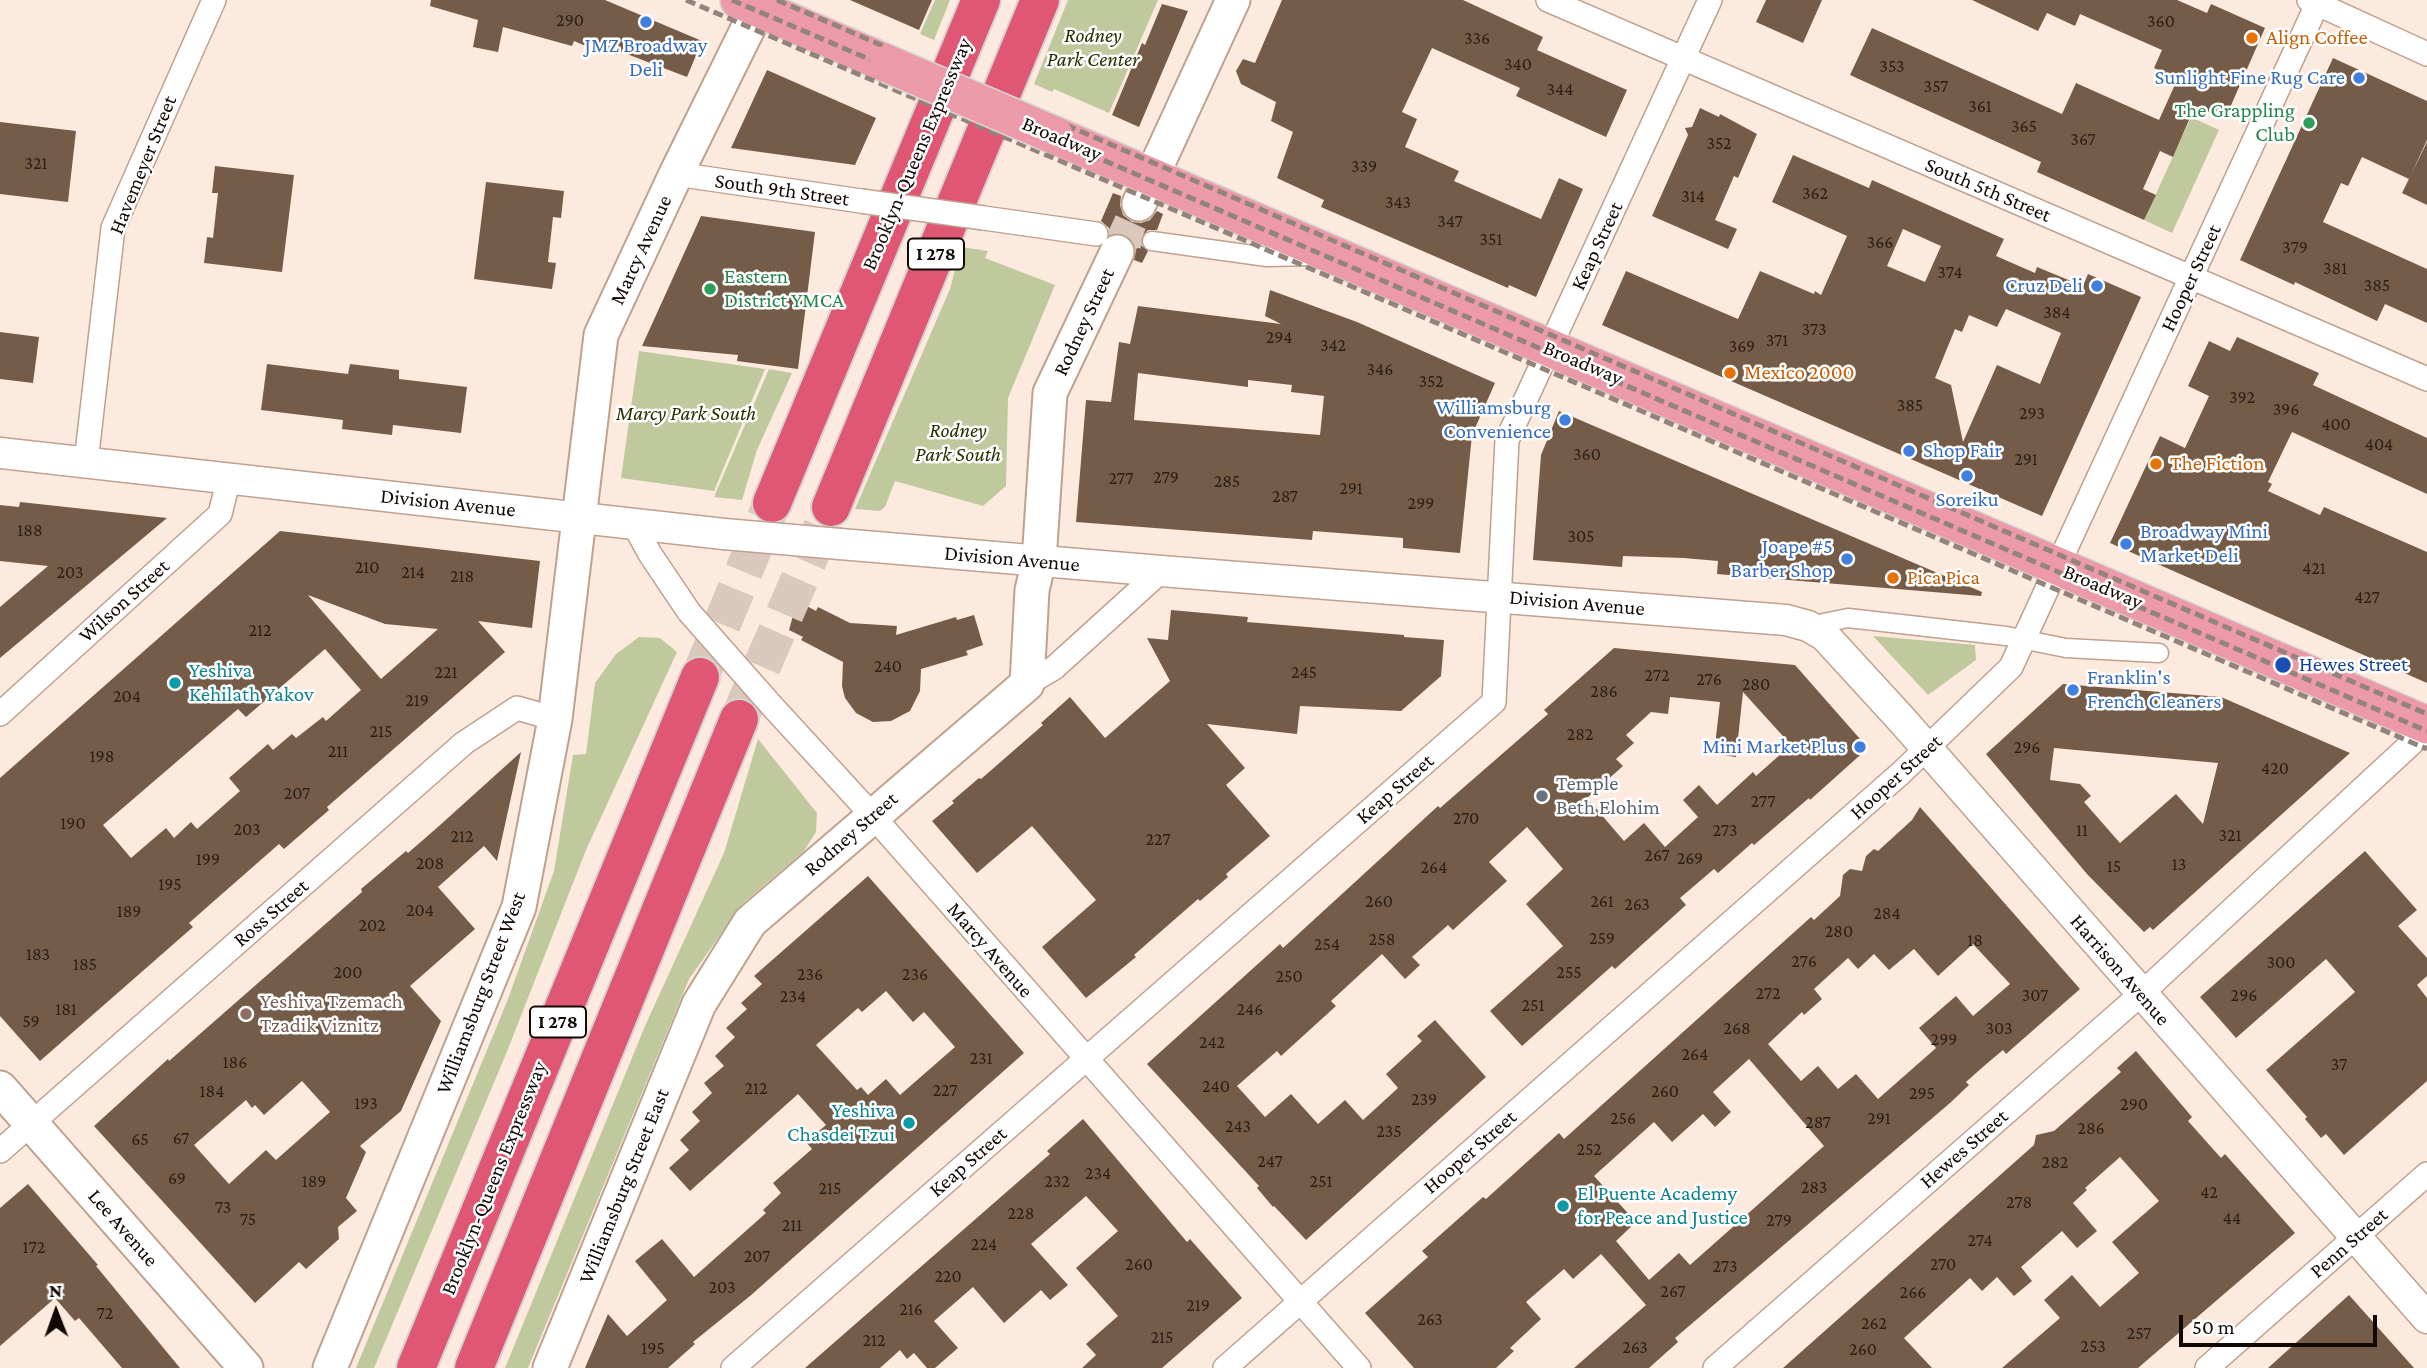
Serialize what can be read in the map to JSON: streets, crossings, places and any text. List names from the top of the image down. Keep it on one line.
{"streets":{"highway":["Brooklyn-Queens Expressway","I 278"],"main road":["Broadway","Marcy Avenue","Rodney Street","Williamsburg Street West","Williamsburg Street East","Lee Avenue"],"street":["Havemeyer Street","South 9th Street","South 5th Street","Keap Street","Hooper Street","Division Avenue","Wilson Street","Ross Street","Harrison Avenue","Hewes Street","Penn Street"]},"crossings":[["Broadway","Keap Street"],["Broadway","Marcy Avenue"],["Broadway","Hooper Street"],["Broadway","Hewes Street"],["Havemeyer Street","Division Avenue"],["South 9th Street","Marcy Avenue"],["South 9th Street","Rodney Street"],["South 5th Street","Keap Street"],["South 5th Street","Hooper Street"],["Keap Street","Marcy Avenue"],["Keap Street","Division Avenue"],["Marcy Avenue","I 278"],["Marcy Avenue","Hooper Street"],["Marcy Avenue","Rodney Street"],["Marcy Avenue","Division Avenue"],["Marcy Avenue","Williamsburg Street West"],["Hooper Street","Division Avenue"],["Hooper Street","Harrison Avenue"],["Rodney Street","Division Avenue"],["Rodney Street","Williamsburg Street East"],["Division Avenue","Wilson Street"],["Division Avenue","Harrison Avenue"],["Division Avenue","Williamsburg Street West"],["Ross Street","Williamsburg Street West"],["Ross Street","Lee Avenue"],["Harrison Avenue","Hewes Street"],["Harrison Avenue","Penn Street"]],"parks":["Rodney Park Center","Marcy Park South","Rodney Park South"],"places":["JMZ Broadway Deli","Align Coffee","Sunlight Fine Rug Care","The Grappling Club","Cruz Deli","Eastern District YMCA","Mexico 2000","Williamsburg Convenience","Shop Fair","The Fiction","Soreiku","Broadway Mini Market Deli","Joape #5 Barber Shop","Pica Pica","Hewes Street","Yeshiva Kehilath Yakov","Franklin's French Cleaners","Mini Market Plus","Temple Beth Elohim","Yeshiva Tzemach Tzadik Viznitz","Yeshiva Chasdei Tzui","El Puente Academy for Peace and Justice"],"house_numbers":["290","360","336","340","353","357","344","361","365","367","352","321","339","362","314","343","347","351","366","379","381","374","385","384","373","294","371","342","369","346","352","392","385","396","293","400","404","360","291","279","277","285","291","287","299","188","305","210","421","203","214","218","427","212","240","221","245","272","276","280","286","204","219","215","282","296","211","198","420","207","277","270","190","203","273","11","321","212","227","267","269","199","208","13","15","264","195","260","261","263","204","189","284","202","280","259","258","18","254","183","276","300","185","200","255","236","236","250","272","307","296","234","251","181","246","59","268","303","299","242","264","231","186","37","240","212","227","184","260","295","239","193","290","256","291","287","243","286","235","67","65","252","247","282","234","69","189","232","251","283","215","42","278","73","228","44","75","279","211","274","224","172","207","260","270","273","220","203","267","266","219","216","72","263","262","257","215","212","253","263","195","260"],"scale_bar":"50 m","north":"top"}
